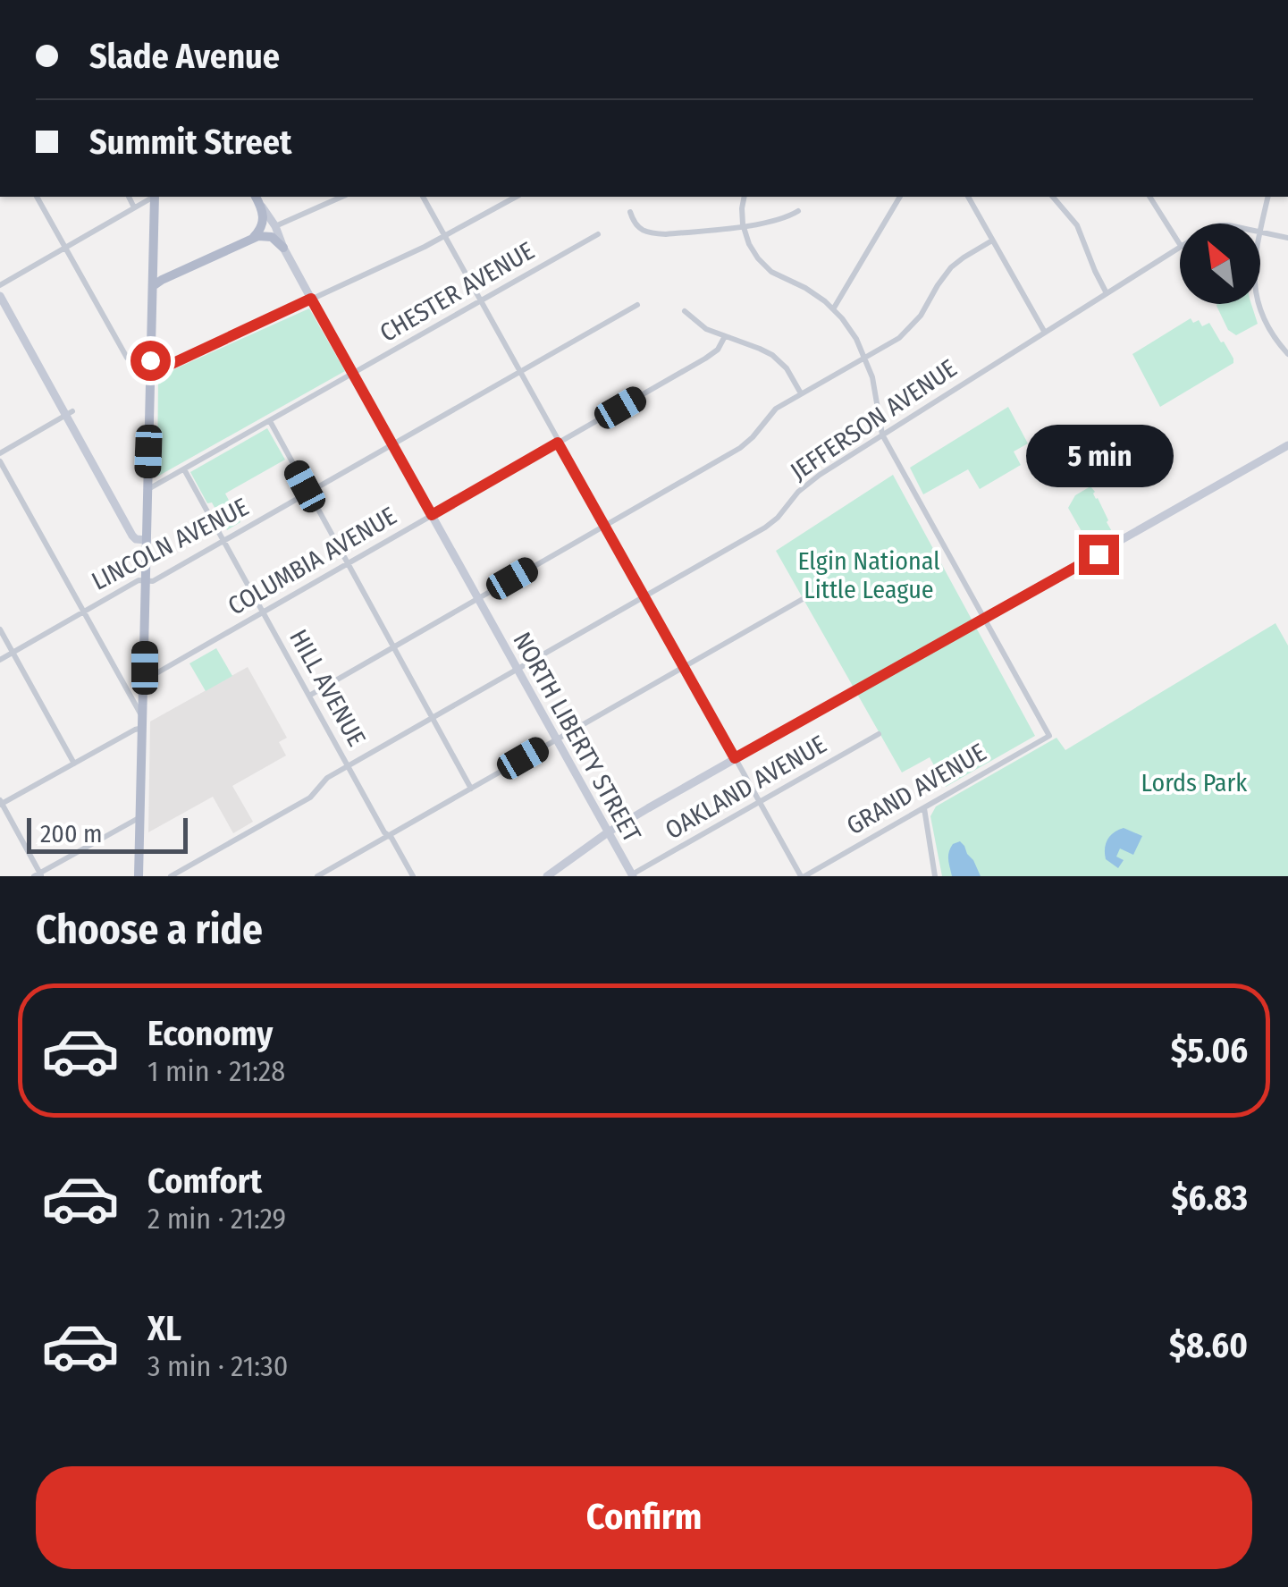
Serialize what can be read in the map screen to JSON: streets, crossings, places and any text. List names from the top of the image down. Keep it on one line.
{"streets":{"main road":["NORTH LIBERTY STREET"],"street":["CHESTER AVENUE","JEFFERSON AVENUE","LINCOLN AVENUE","COLUMBIA AVENUE","HILL AVENUE","OAKLAND AVENUE","GRAND AVENUE"]},"crossings":[["CHESTER AVENUE","HILL AVENUE"],["CHESTER AVENUE","NORTH LIBERTY STREET"],["JEFFERSON AVENUE","HILL AVENUE"],["JEFFERSON AVENUE","NORTH LIBERTY STREET"],["LINCOLN AVENUE","HILL AVENUE"],["LINCOLN AVENUE","NORTH LIBERTY STREET"],["COLUMBIA AVENUE","HILL AVENUE"],["COLUMBIA AVENUE","NORTH LIBERTY STREET"],["NORTH LIBERTY STREET","OAKLAND AVENUE"]],"parks":["Elgin National Little League","Lords Park"],"scale_bar":"200 m","north":"top left","page":{"banner":["Slade Avenue","Summit Street"],"bubble":"5 min","scale":"200 m","heading":"Choose a ride","list":[{"name":"Economy","note":"1 min · 21:28","value":"$5.06"},{"name":"Comfort","note":"2 min · 21:29","value":"$6.83"},{"name":"XL","note":"3 min · 21:30","value":"$8.60"}],"buttons":"Confirm"}}
